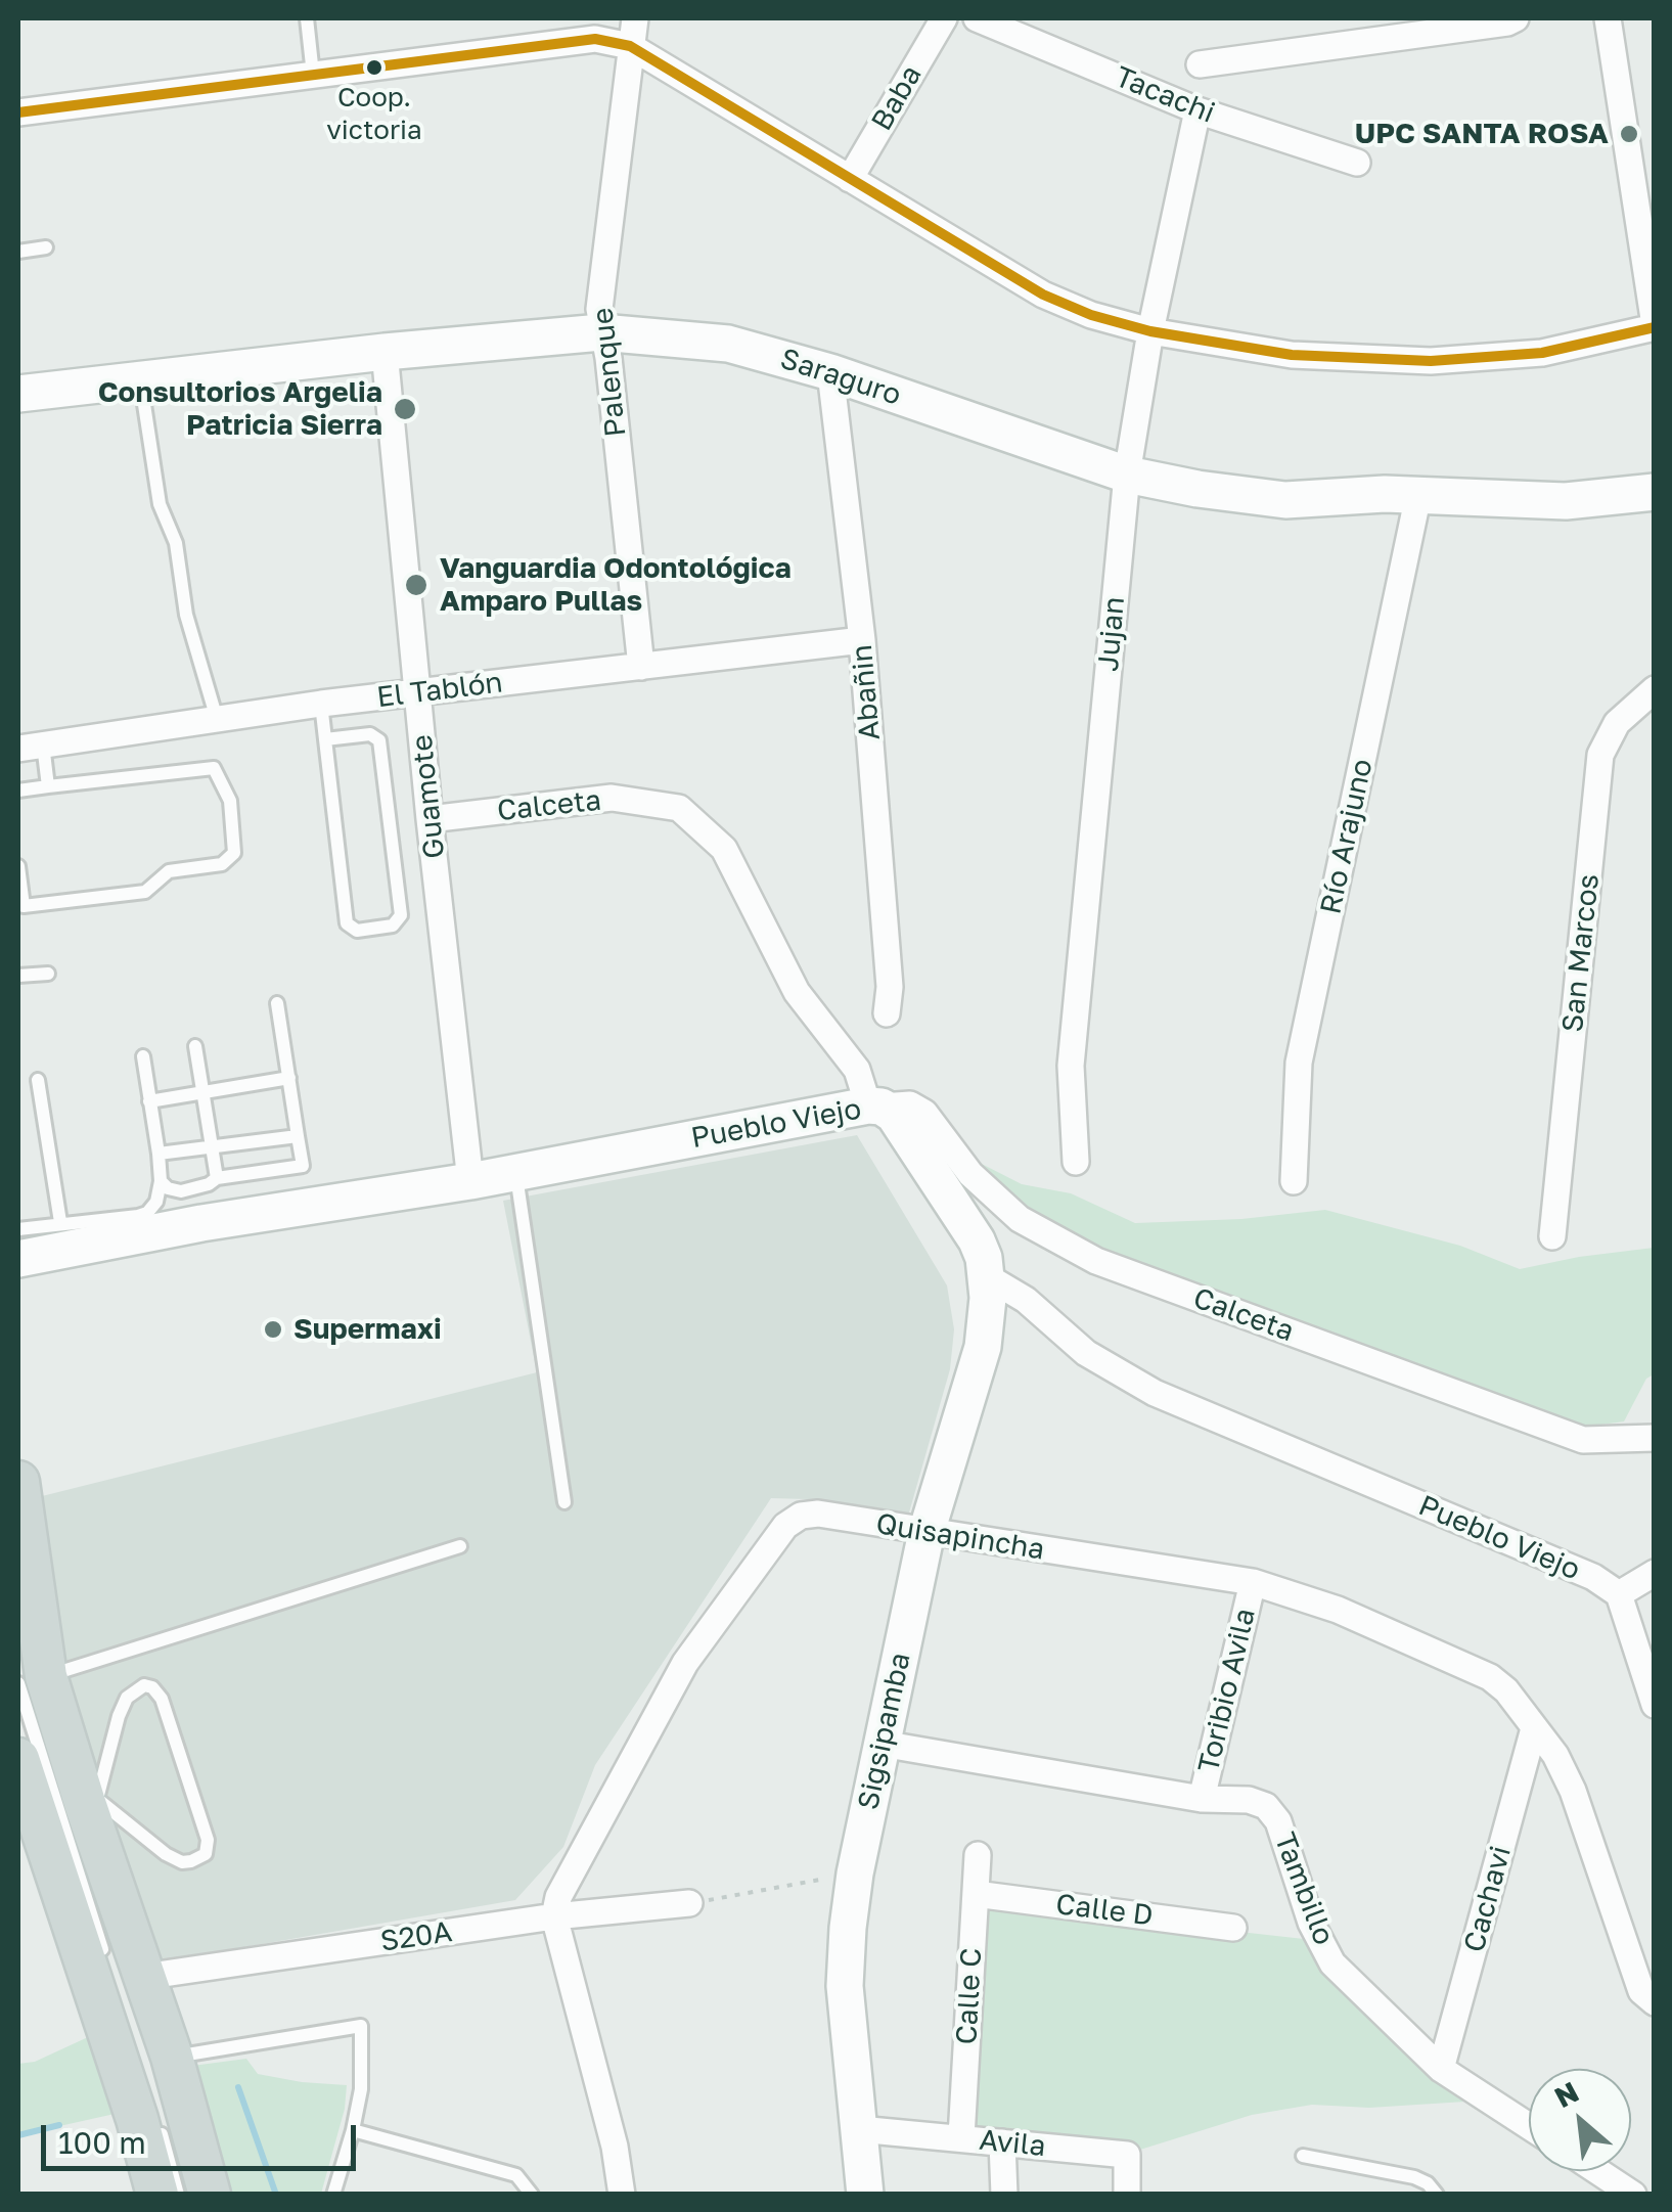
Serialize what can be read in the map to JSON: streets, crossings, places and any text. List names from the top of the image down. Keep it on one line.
{"streets":{"street":["Tacachi","Baba","Palenque","Saraguro","Jujan","El Tablón","Abañin","Guamote","Calceta","Río Arajuno","San Marcos","Pueblo Viejo","Quisapincha","Toribio Avila","Sigsipamba","Tambillo","Cachavi","Calle D","S20A","Calle C","Avila"]},"crossings":[["Tacachi","Jujan"],["Palenque","Saraguro"],["Palenque","El Tablón"],["Saraguro","Jujan"],["Saraguro","Abañin"],["Saraguro","Guamote"],["Saraguro","Río Arajuno"],["El Tablón","Abañin"],["El Tablón","Guamote"],["Guamote","Calceta"],["Guamote","Pueblo Viejo"],["Calceta","Pueblo Viejo"],["Pueblo Viejo","Sigsipamba"],["Quisapincha","Toribio Avila"],["Quisapincha","Sigsipamba"],["Quisapincha","Cachavi"],["Quisapincha","S20A"],["Toribio Avila","Tambillo"],["Sigsipamba","Tambillo"],["Sigsipamba","Avila"],["Tambillo","Cachavi"],["Calle D","Calle C"],["Calle C","Avila"]],"places":["Coop. victoria","UPC SANTA ROSA","Consultorios Argelia Patricia Sierra","Vanguardia Odontológica Amparo Pullas","Supermaxi"],"scale_bar":"100 m","north":"top left"}
